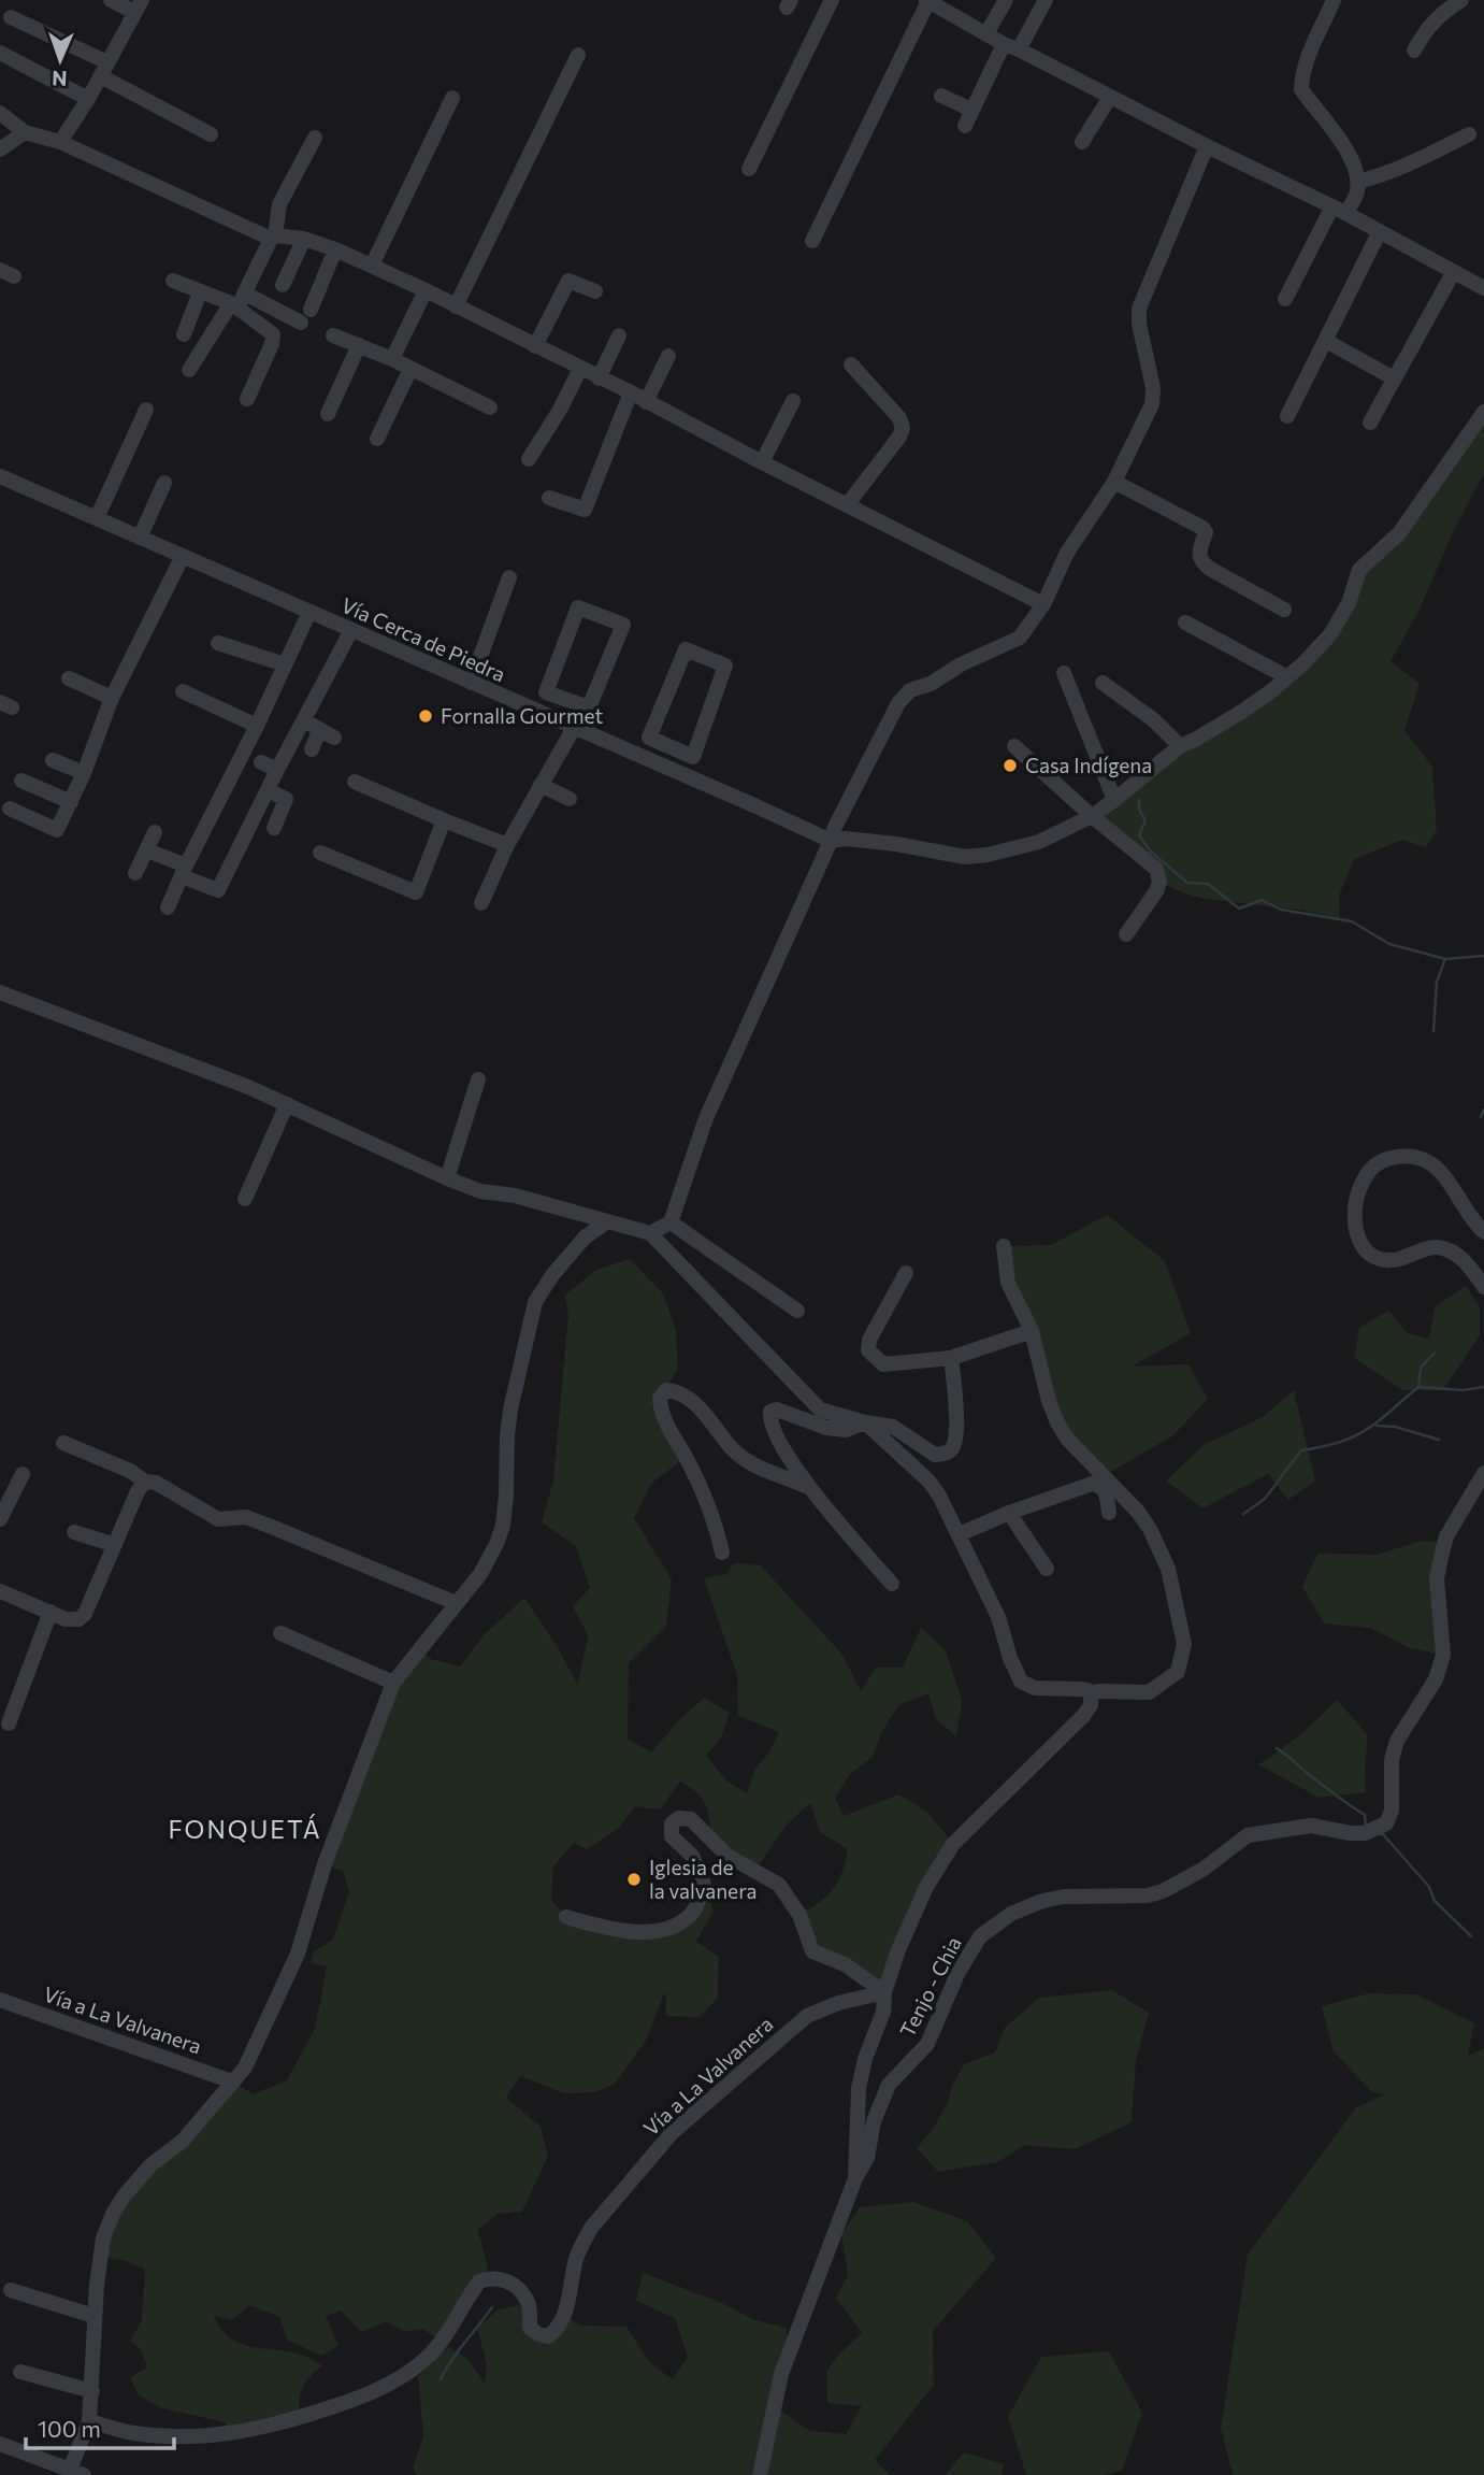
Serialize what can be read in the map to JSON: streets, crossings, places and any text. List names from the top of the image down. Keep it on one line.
{"streets":{"street":["Vía Cerca de Piedra","Tenjo - Chia","Vía a La Valvanera"]},"districts":["FONQUETÁ"],"places":["Fornalla Gourmet","Casa Indígena","Iglesia de la valvanera"],"scale_bar":"100 m","north":"bottom"}
